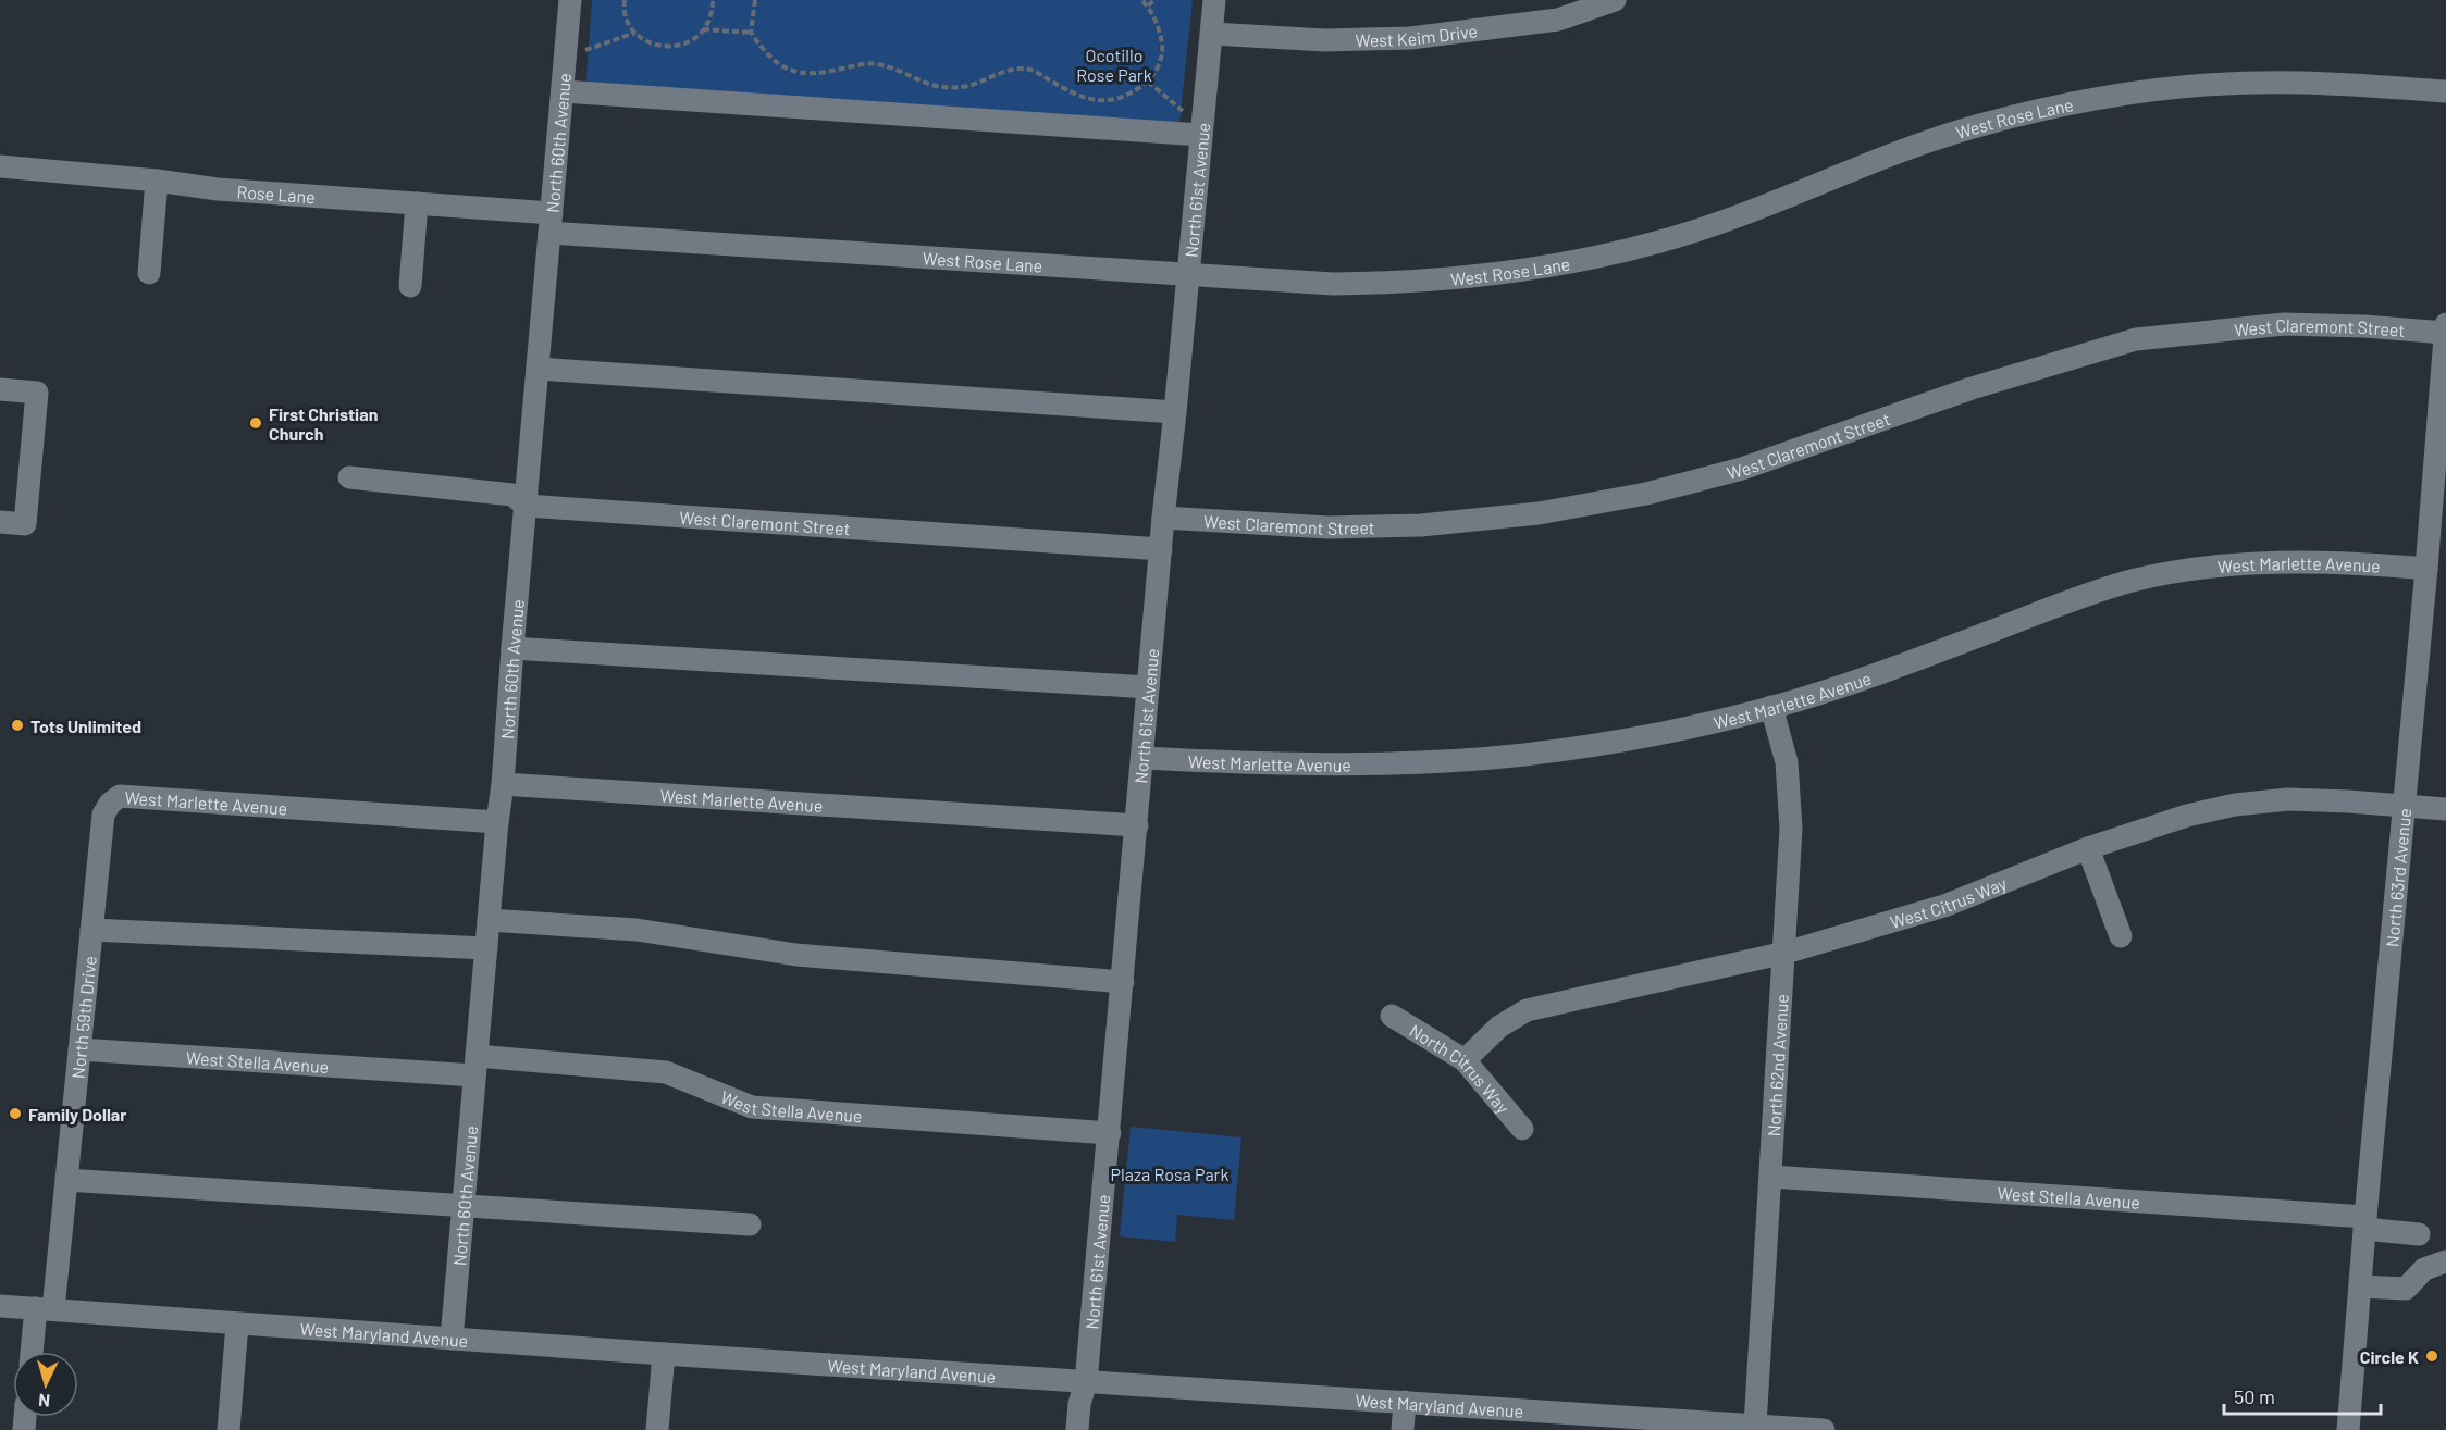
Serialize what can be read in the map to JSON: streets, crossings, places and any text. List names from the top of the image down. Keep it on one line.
{"streets":{"street":["West Keim Drive","West Rose Lane","North 60th Avenue","North 61st Avenue","Rose Lane","West Claremont Street","West Marlette Avenue","North 63rd Avenue","West Citrus Way","North 59th Drive","West Stella Avenue","North 62nd Avenue","North Citrus Way","West Maryland Avenue"]},"crossings":[["West Keim Drive","North 61st Avenue"],["West Rose Lane","North 60th Avenue"],["West Rose Lane","North 61st Avenue"],["West Rose Lane","Rose Lane"],["North 60th Avenue","Rose Lane"],["North 60th Avenue","West Claremont Street"],["North 60th Avenue","West Marlette Avenue"],["North 60th Avenue","West Stella Avenue"],["North 60th Avenue","West Maryland Avenue"],["North 61st Avenue","West Claremont Street"],["North 61st Avenue","West Marlette Avenue"],["North 61st Avenue","West Stella Avenue"],["North 61st Avenue","West Maryland Avenue"],["West Claremont Street","North 63rd Avenue"],["West Marlette Avenue","North 63rd Avenue"],["West Marlette Avenue","North 59th Drive"],["West Marlette Avenue","North 62nd Avenue"],["North 63rd Avenue","West Citrus Way"],["North 63rd Avenue","West Stella Avenue"],["West Citrus Way","North 62nd Avenue"],["West Citrus Way","North Citrus Way"],["North 59th Drive","West Stella Avenue"],["North 59th Drive","West Maryland Avenue"],["West Stella Avenue","North 62nd Avenue"],["North 62nd Avenue","West Maryland Avenue"]],"parks":["Ocotillo Rose Park","Plaza Rosa Park"],"places":["First Christian Church","Tots Unlimited","Family Dollar","Circle K"],"scale_bar":"50 m","north":"bottom"}
